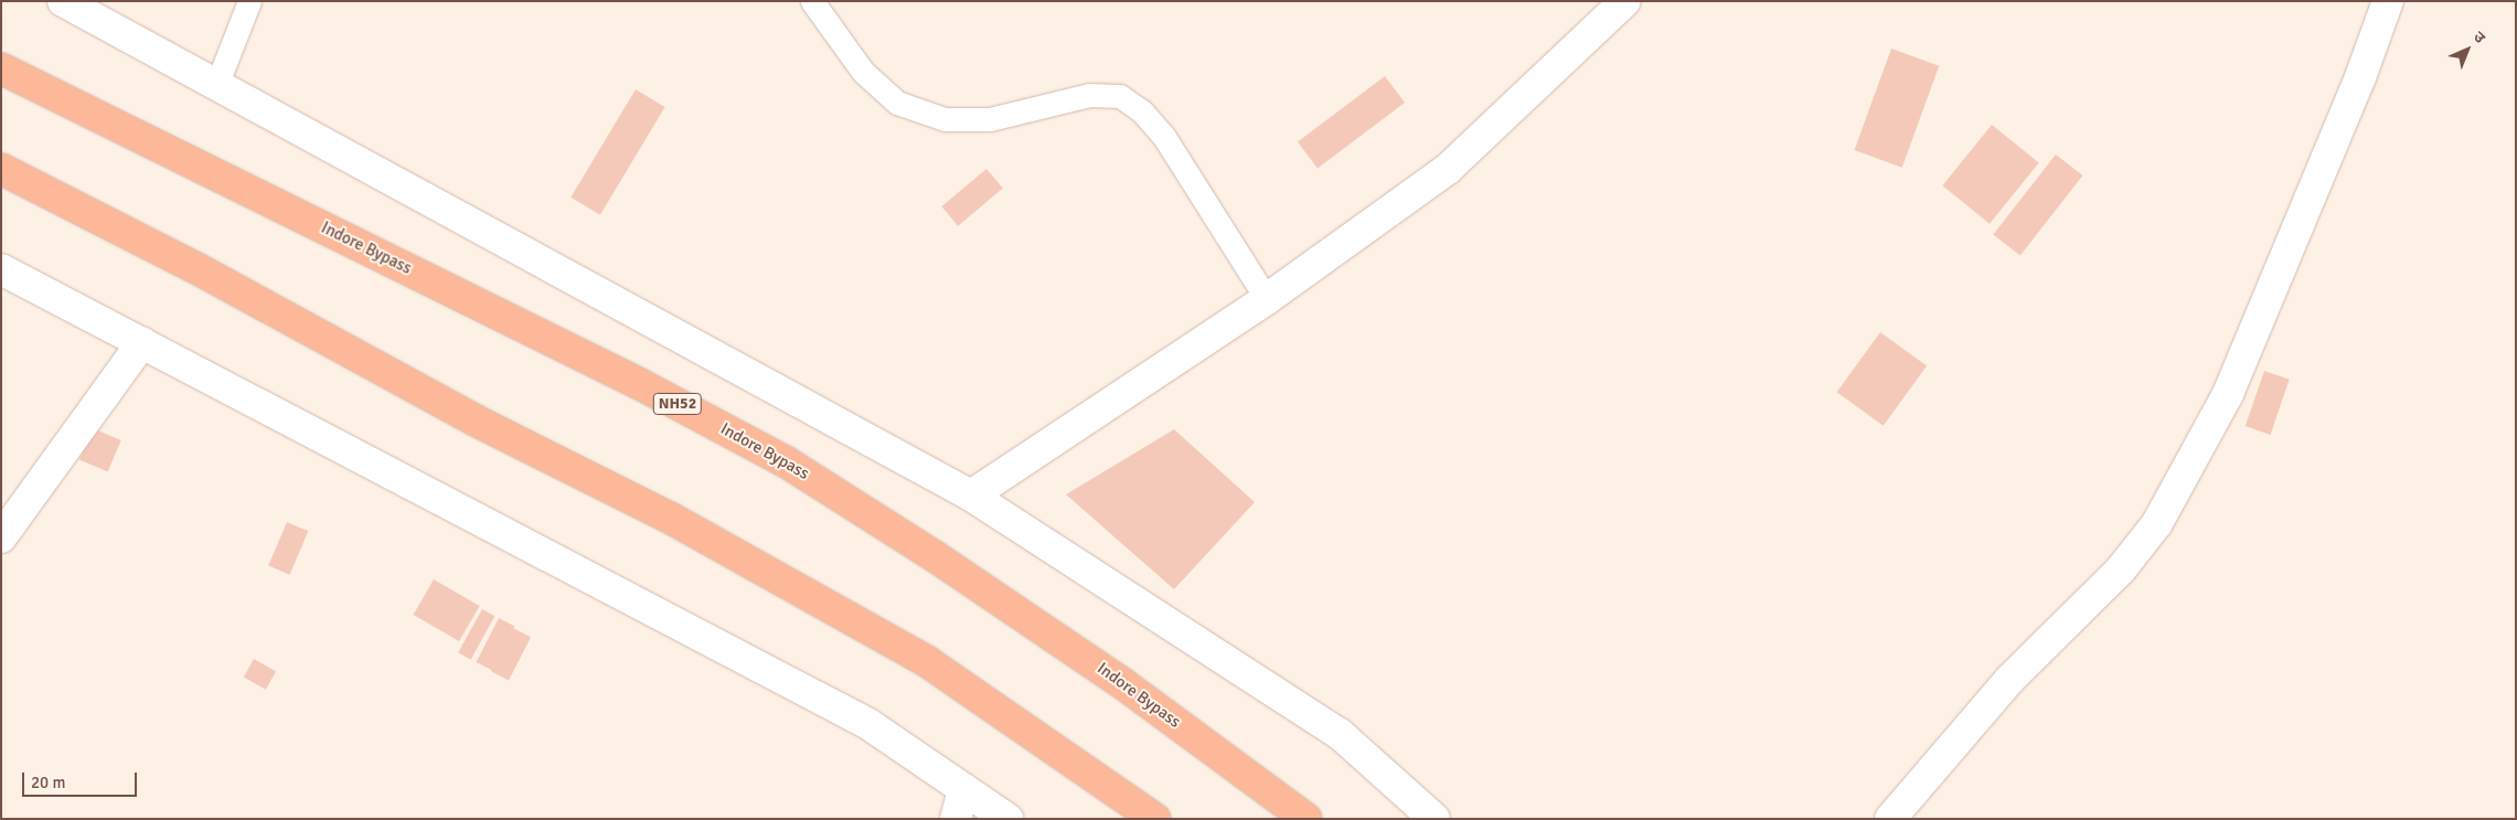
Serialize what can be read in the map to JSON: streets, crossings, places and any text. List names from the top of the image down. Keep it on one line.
{"streets":{"highway":["Indore Bypass","NH52"]},"scale_bar":"20 m","north":"top right"}
